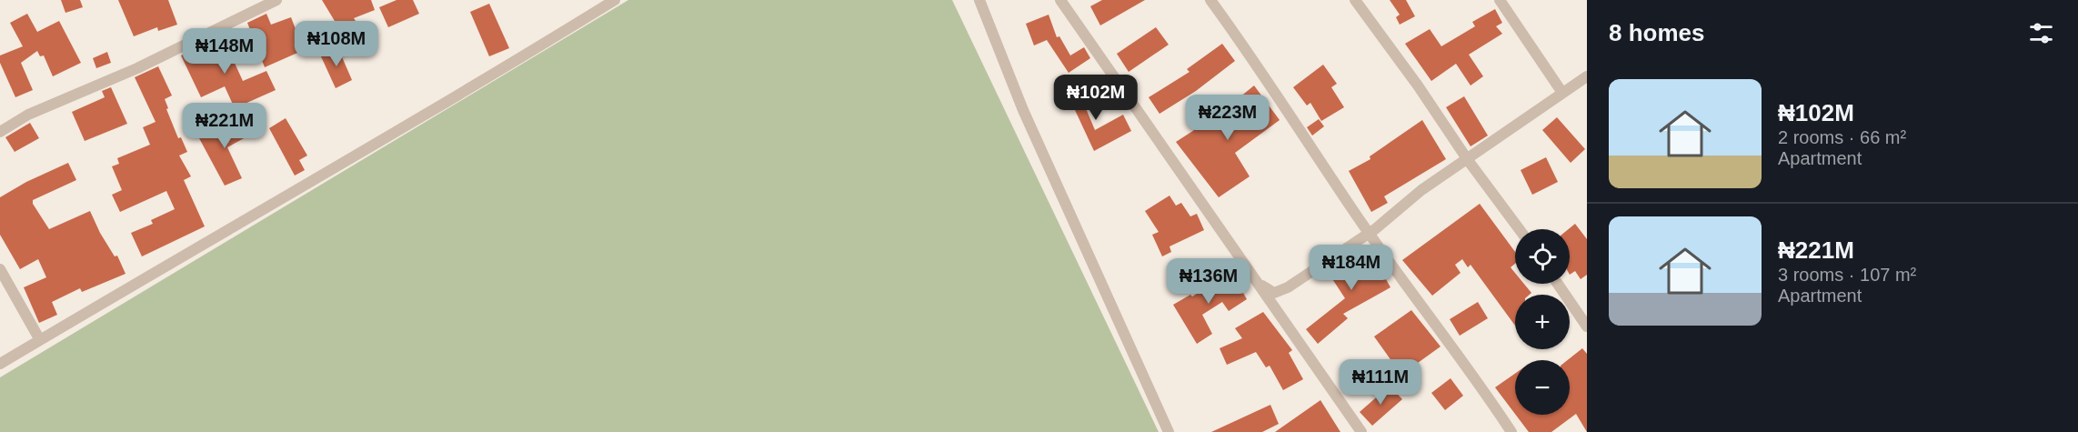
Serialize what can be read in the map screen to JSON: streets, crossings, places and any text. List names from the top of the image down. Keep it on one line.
{"page":{"heading":"8 homes","price":["₦108M","₦148M","₦102M","₦223M","₦221M","₦184M","₦136M","₦111M"],"list":[{"name":"₦102M","note":"2 rooms · 66 m² · Apartment"},{"name":"₦221M","note":"3 rooms · 107 m² · Apartment"}],"map_buttons":["+","−"]}}
